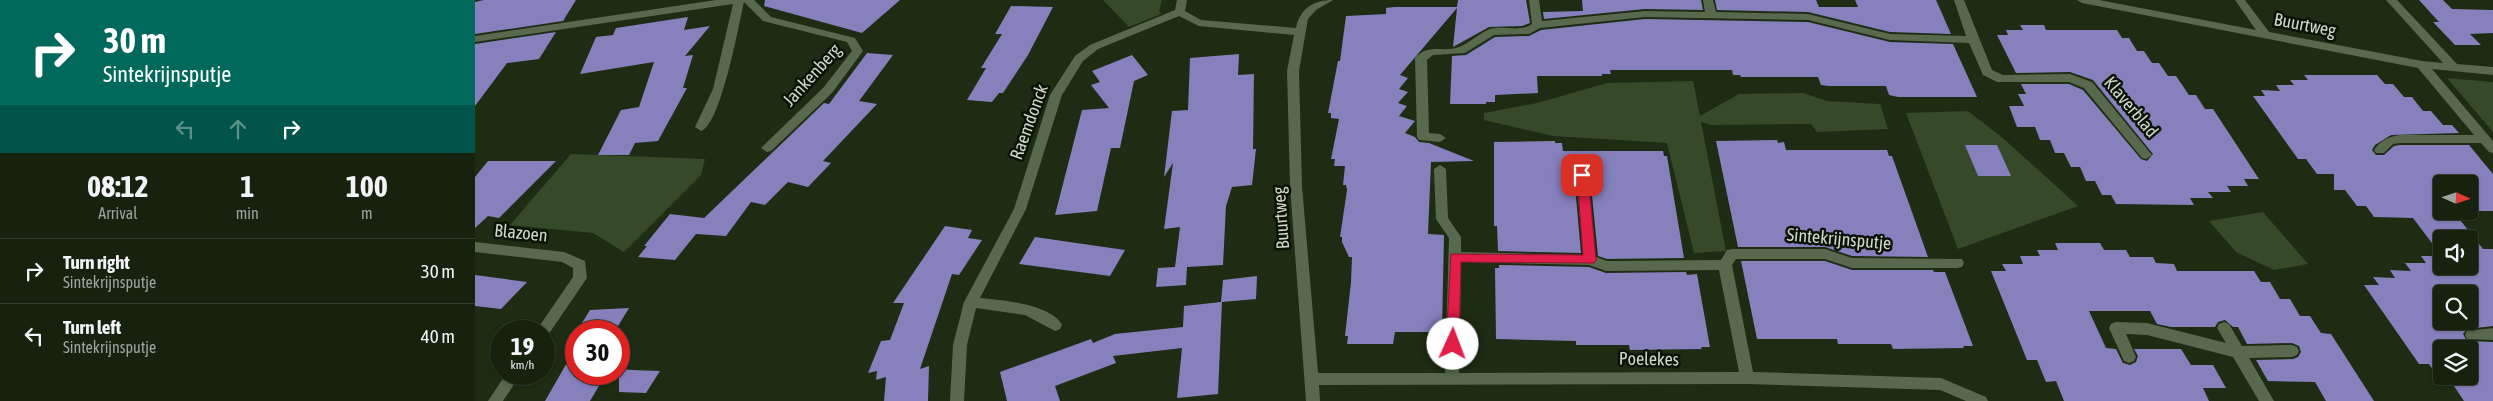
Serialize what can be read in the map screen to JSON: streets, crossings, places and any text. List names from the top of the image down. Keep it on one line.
{"streets":{"street":["Buurtweg","Jankenberg","Klaverblad","Raemdonck","Blazoen","Sintekrijnsputje","Poelekes"]},"crossings":[["Buurtweg","Poelekes"]],"north":"right","page":{"turn":["30 m","Sintekrijnsputje"],"eta":["08:12","Arrival","1","min","100","m"],"list":[{"name":"Turn right","note":"Sintekrijnsputje","value":"30 m"},{"name":"Turn left","note":"Sintekrijnsputje","value":"40 m"}],"speed":"19 km/h","limit":"30"}}
